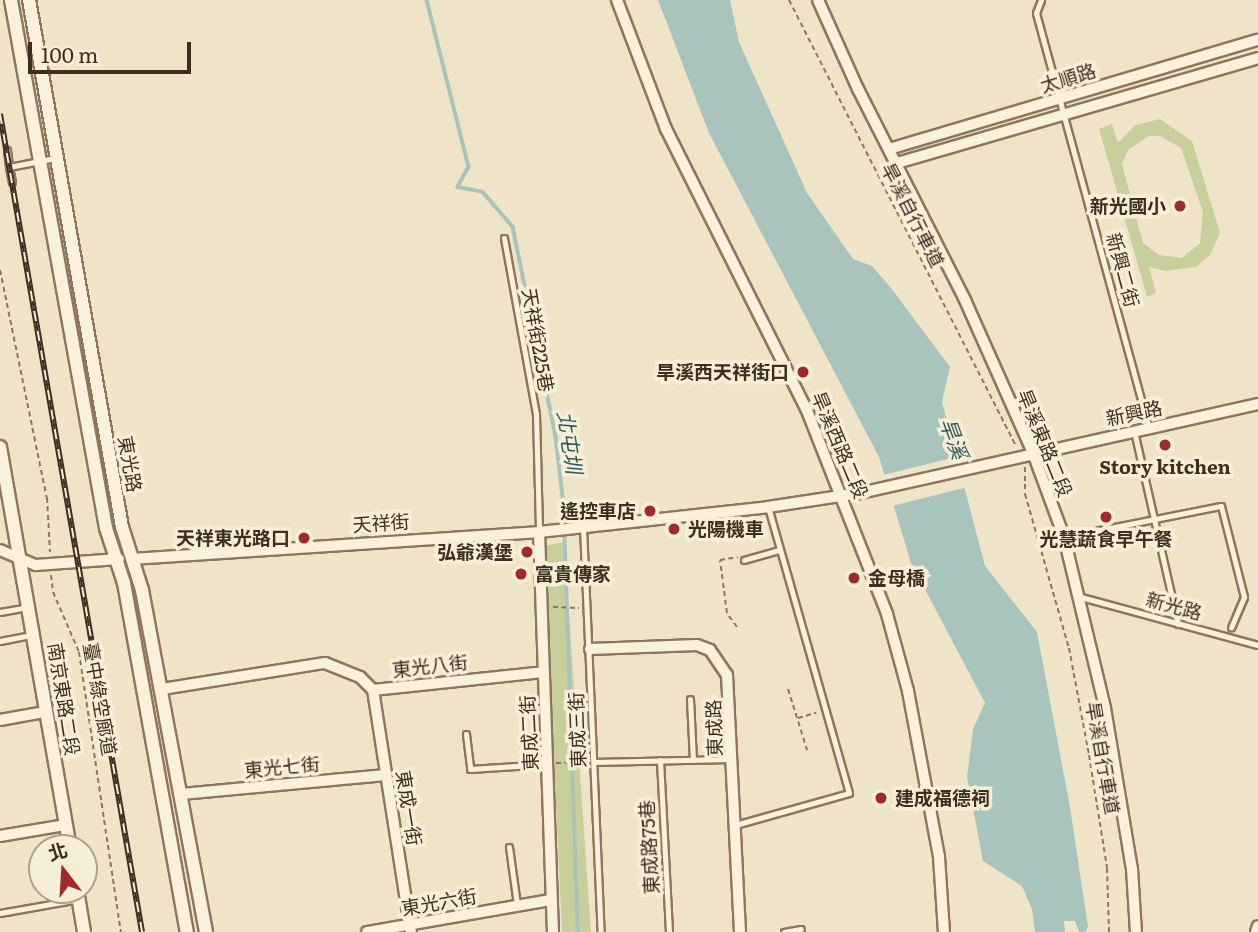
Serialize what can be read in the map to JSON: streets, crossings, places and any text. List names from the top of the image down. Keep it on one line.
{"streets":{"street":["太順路","新興路","旱溪東路二段","旱溪西路二段","東光路","天祥街","東光八街","南京東路二段","東成路","東成二街","東光七街","東成一街","東光六街"],"lane":["新興二街","天祥街225巷","新光路","東成三街","東成路75巷"],"path":["旱溪自行車道","臺中綠空廊道"]},"crossings":[["太順路","新興二街"],["太順路","旱溪東路二段"],["新興二街","新興路"],["天祥街225巷","天祥街"],["天祥街225巷","東成二街"],["新興路","旱溪東路二段"],["新興路","天祥街"],["旱溪東路二段","新光路"],["旱溪西路二段","天祥街"],["東光路","天祥街"],["東光路","東光八街"],["東光路","東光七街"],["天祥街","南京東路二段"],["天祥街","臺中綠空廊道"],["天祥街","東成三街"],["天祥街","東成二街"],["東光八街","東成二街"],["東光八街","東成一街"],["東成路","東成三街"],["東成二街","東光六街"],["東光七街","東成一街"],["東成一街","東光六街"]],"water":["旱溪","北屯圳"],"places":["新光國小","旱溪西天祥街口","Story kitchen","遙控車店","光慧蔬食早午餐","光陽機車","天祥東光路口","弘爺漢堡","富貴傳家","金母橋","建成福德祠"],"scale_bar":"100 m","north":"top"}
